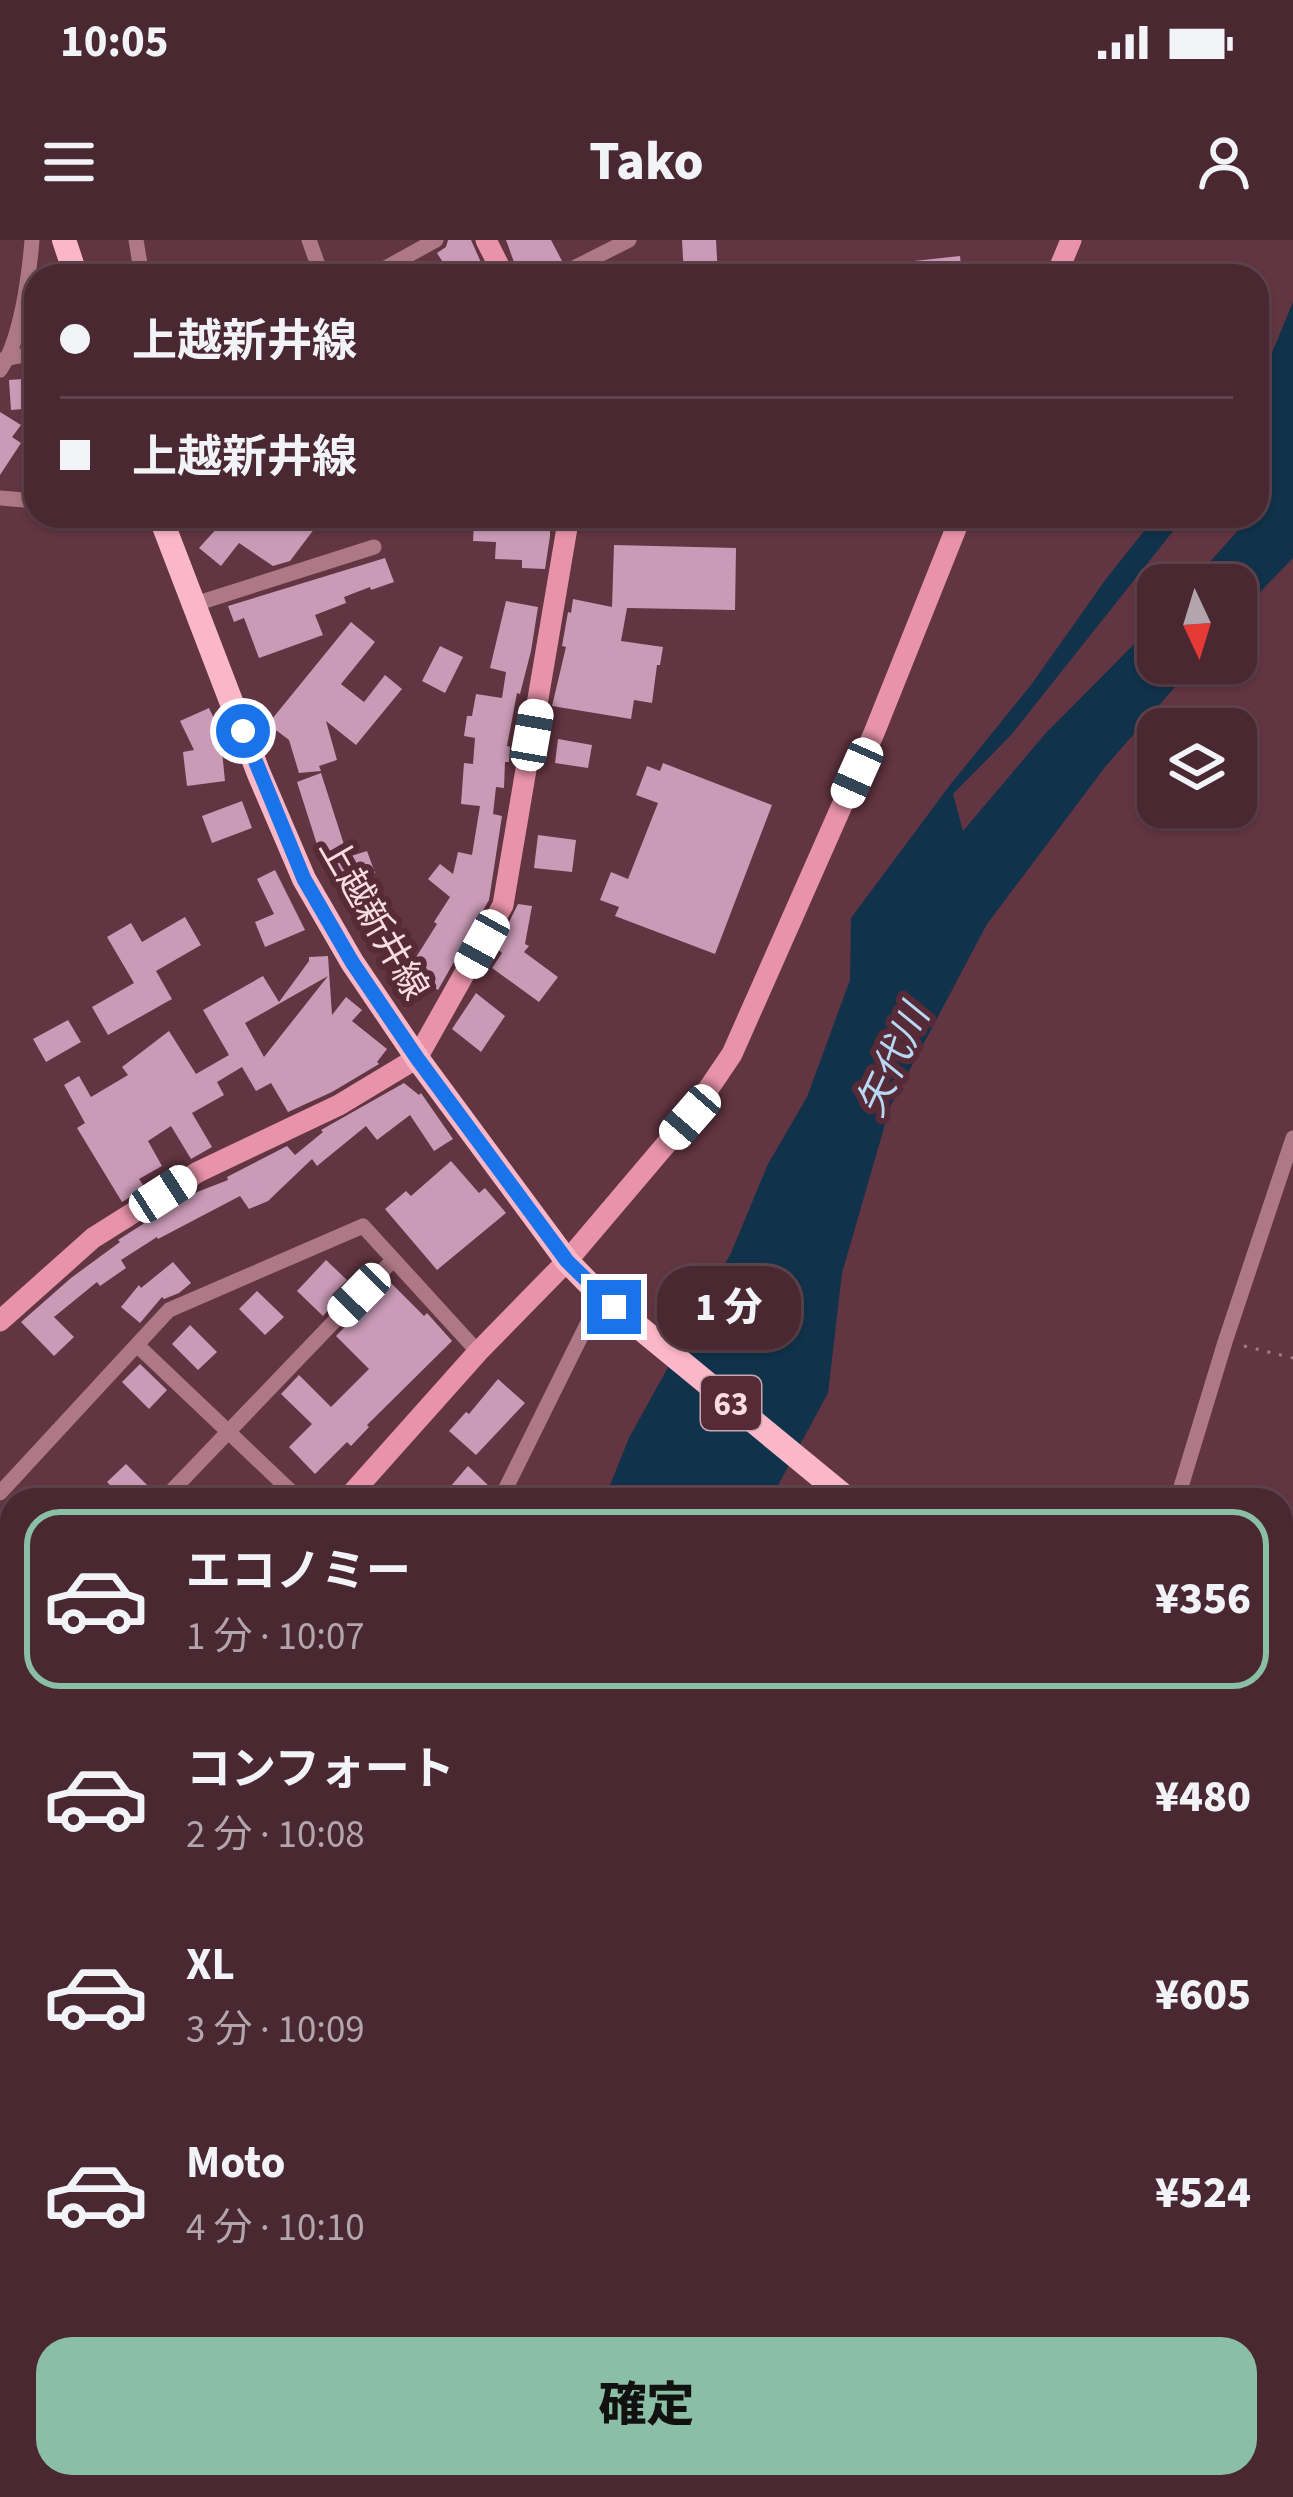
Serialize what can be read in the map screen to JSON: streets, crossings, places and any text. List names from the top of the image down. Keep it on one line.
{"streets":{"main road":["上越新井線","63"]},"crossings":[["上越新井線","63"]],"water":["矢代川"],"north":"bottom","page":{"status":"10:05","header":"Tako","banner":["上越新井線","上越新井線"],"bubble":"1 分","list":[{"name":"エコノミー","note":"1 分 · 10:07","value":"¥356"},{"name":"コンフォート","note":"2 分 · 10:08","value":"¥480"},{"name":"XL","note":"3 分 · 10:09","value":"¥605"},{"name":"Moto","note":"4 分 · 10:10","value":"¥524"}],"buttons":"確定"}}
